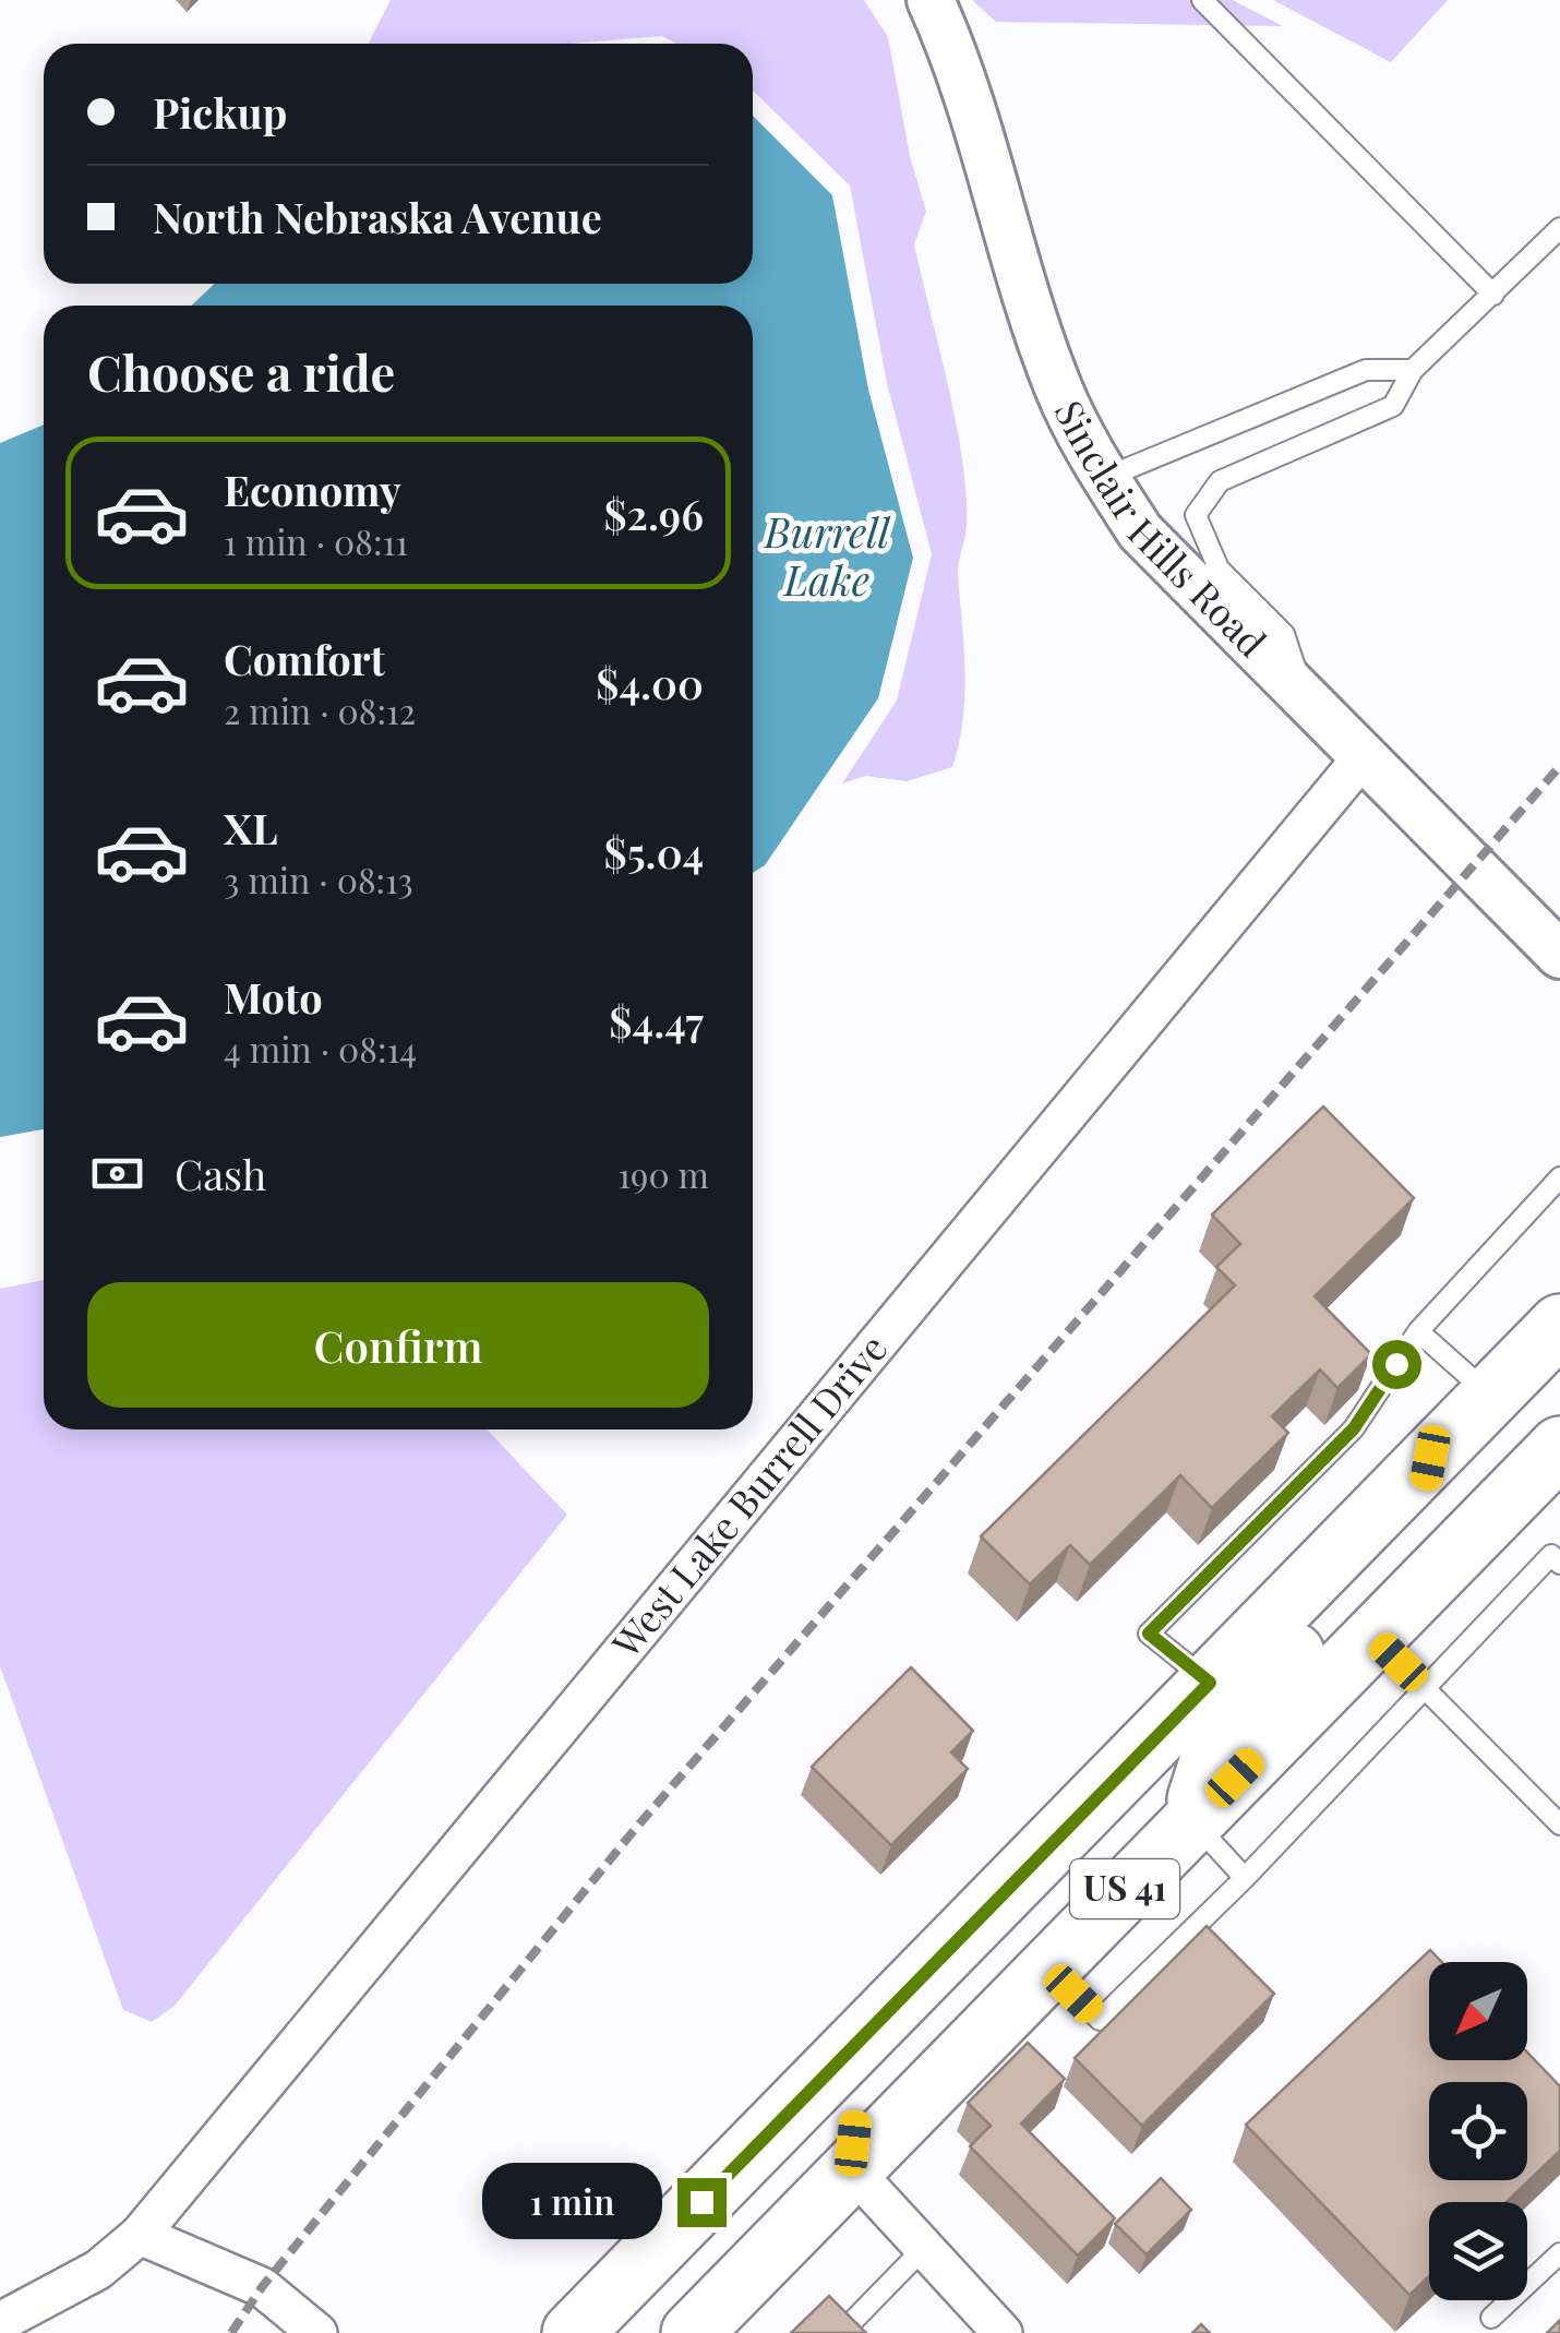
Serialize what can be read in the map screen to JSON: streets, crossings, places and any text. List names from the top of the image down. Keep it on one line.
{"streets":{"main road":["US 41"],"street":["Sinclair Hills Road","West Lake Burrell Drive"]},"crossings":[["Sinclair Hills Road","West Lake Burrell Drive"]],"water":["Burrell Lake"],"north":"bottom left","page":{"banner":["Pickup","North Nebraska Avenue"],"heading":"Choose a ride","list":[{"name":"Economy","note":"1 min · 08:11","value":"$2.96"},{"name":"Comfort","note":"2 min · 08:12","value":"$4.00"},{"name":"XL","note":"3 min · 08:13","value":"$5.04"},{"name":"Moto","note":"4 min · 08:14","value":"$4.47"}],"pay":["Cash","190 m"],"buttons":"Confirm","bubble":"1 min"}}
